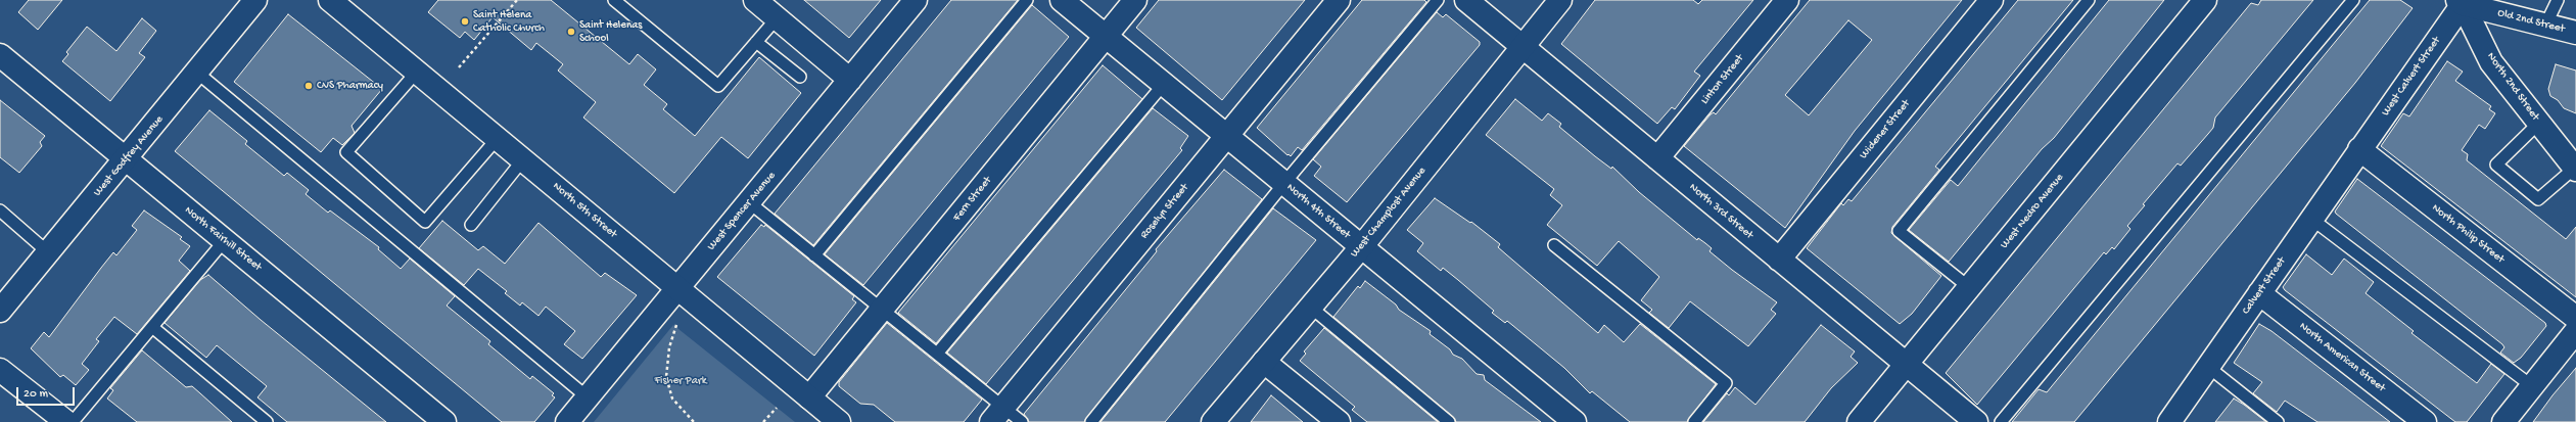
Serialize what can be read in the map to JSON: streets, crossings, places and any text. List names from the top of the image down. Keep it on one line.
{"streets":{"street":["Old 2nd Street","West Calvert Street","Linton Street","North 2nd Street","Widener Street","West Godfrey Avenue","Fern Street","North 5th Street","West Spencer Avenue","Roselyn Street","North 4th Street","North 3rd Street","West Nedro Avenue","West Champlost Avenue","North Philip Street","North Fairhill Street","Calvert Street","North American Street"]},"crossings":[["Old 2nd Street","West Calvert Street"],["Old 2nd Street","North 2nd Street"],["West Calvert Street","North 2nd Street"],["West Calvert Street","North Philip Street"],["West Calvert Street","Calvert Street"],["Linton Street","North 3rd Street"],["Widener Street","North 3rd Street"],["West Godfrey Avenue","North Fairhill Street"],["Fern Street","North 5th Street"],["Fern Street","North 4th Street"],["North 5th Street","West Spencer Avenue"],["Roselyn Street","North 4th Street"],["North 4th Street","West Champlost Avenue"],["North 3rd Street","West Nedro Avenue"],["North 3rd Street","West Champlost Avenue"],["North Philip Street","Calvert Street"],["Calvert Street","North American Street"]],"parks":["Fisher Park"],"places":["Saint Helena Catholic Church","Saint Helenas School","CVS Pharmacy"],"scale_bar":"20 m"}
